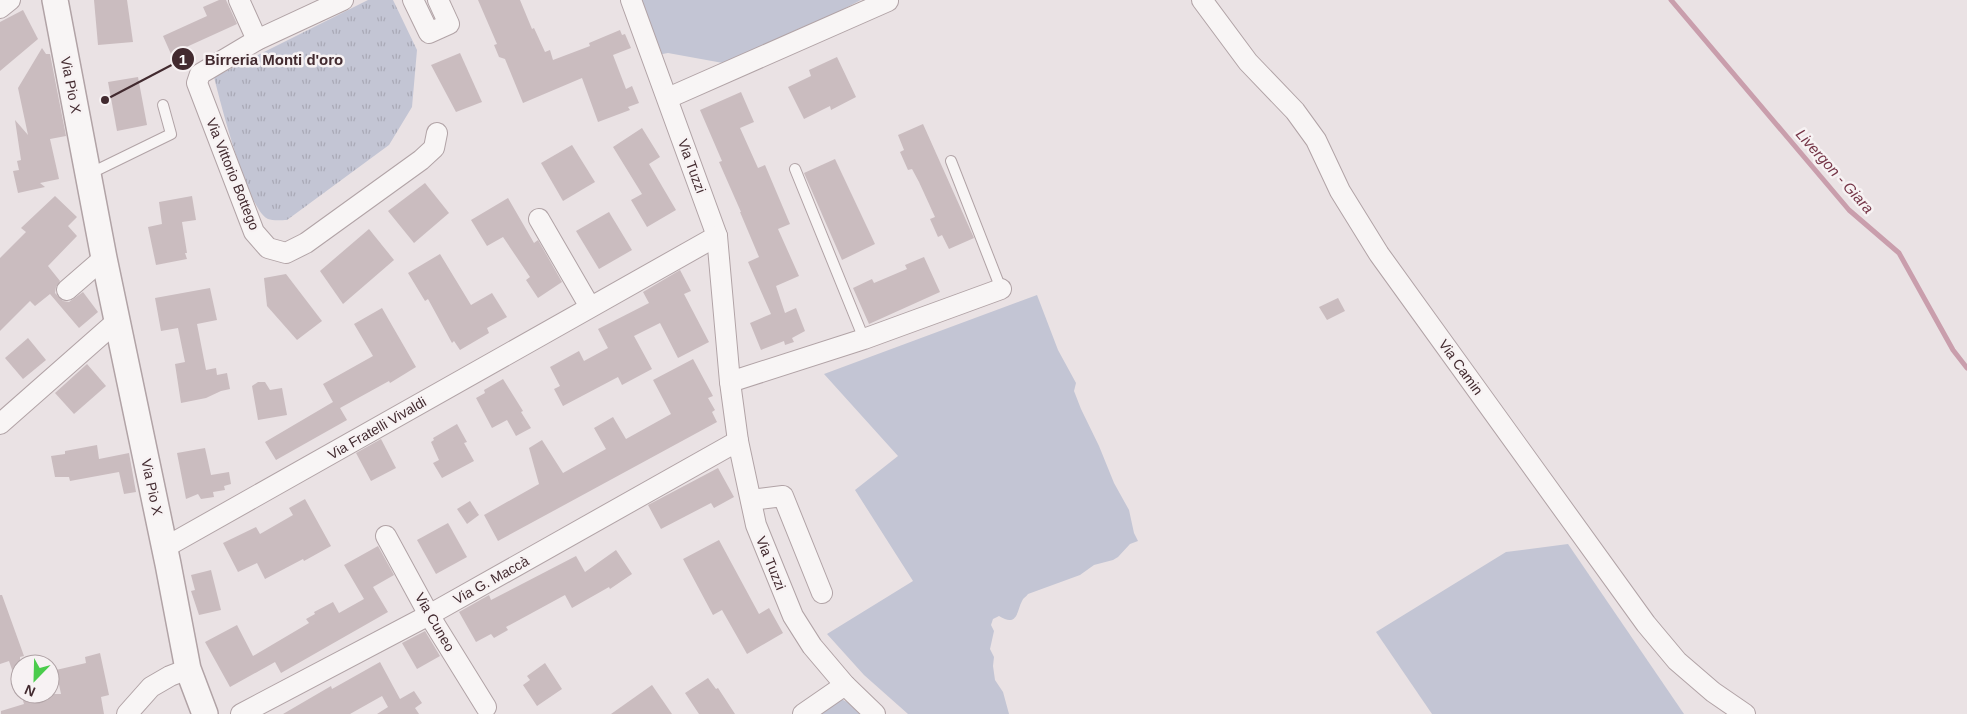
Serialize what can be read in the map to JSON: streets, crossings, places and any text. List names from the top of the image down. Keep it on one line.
{"streets":{"street":["Via Pio X","Via Tuzzi","Via Vittorio Bottego","Via Camin","Via Fratelli Vivaldi","Via G. Maccà","Via Cuneo"]},"crossings":[["Via Pio X","Via Fratelli Vivaldi"],["Via Tuzzi","Via Fratelli Vivaldi"],["Via Tuzzi","Via G. Maccà"],["Via G. Maccà","Via Cuneo"]],"water":["Livergon - Giara"],"places":["Birreria Monti d'oro"],"north":"bottom left"}
